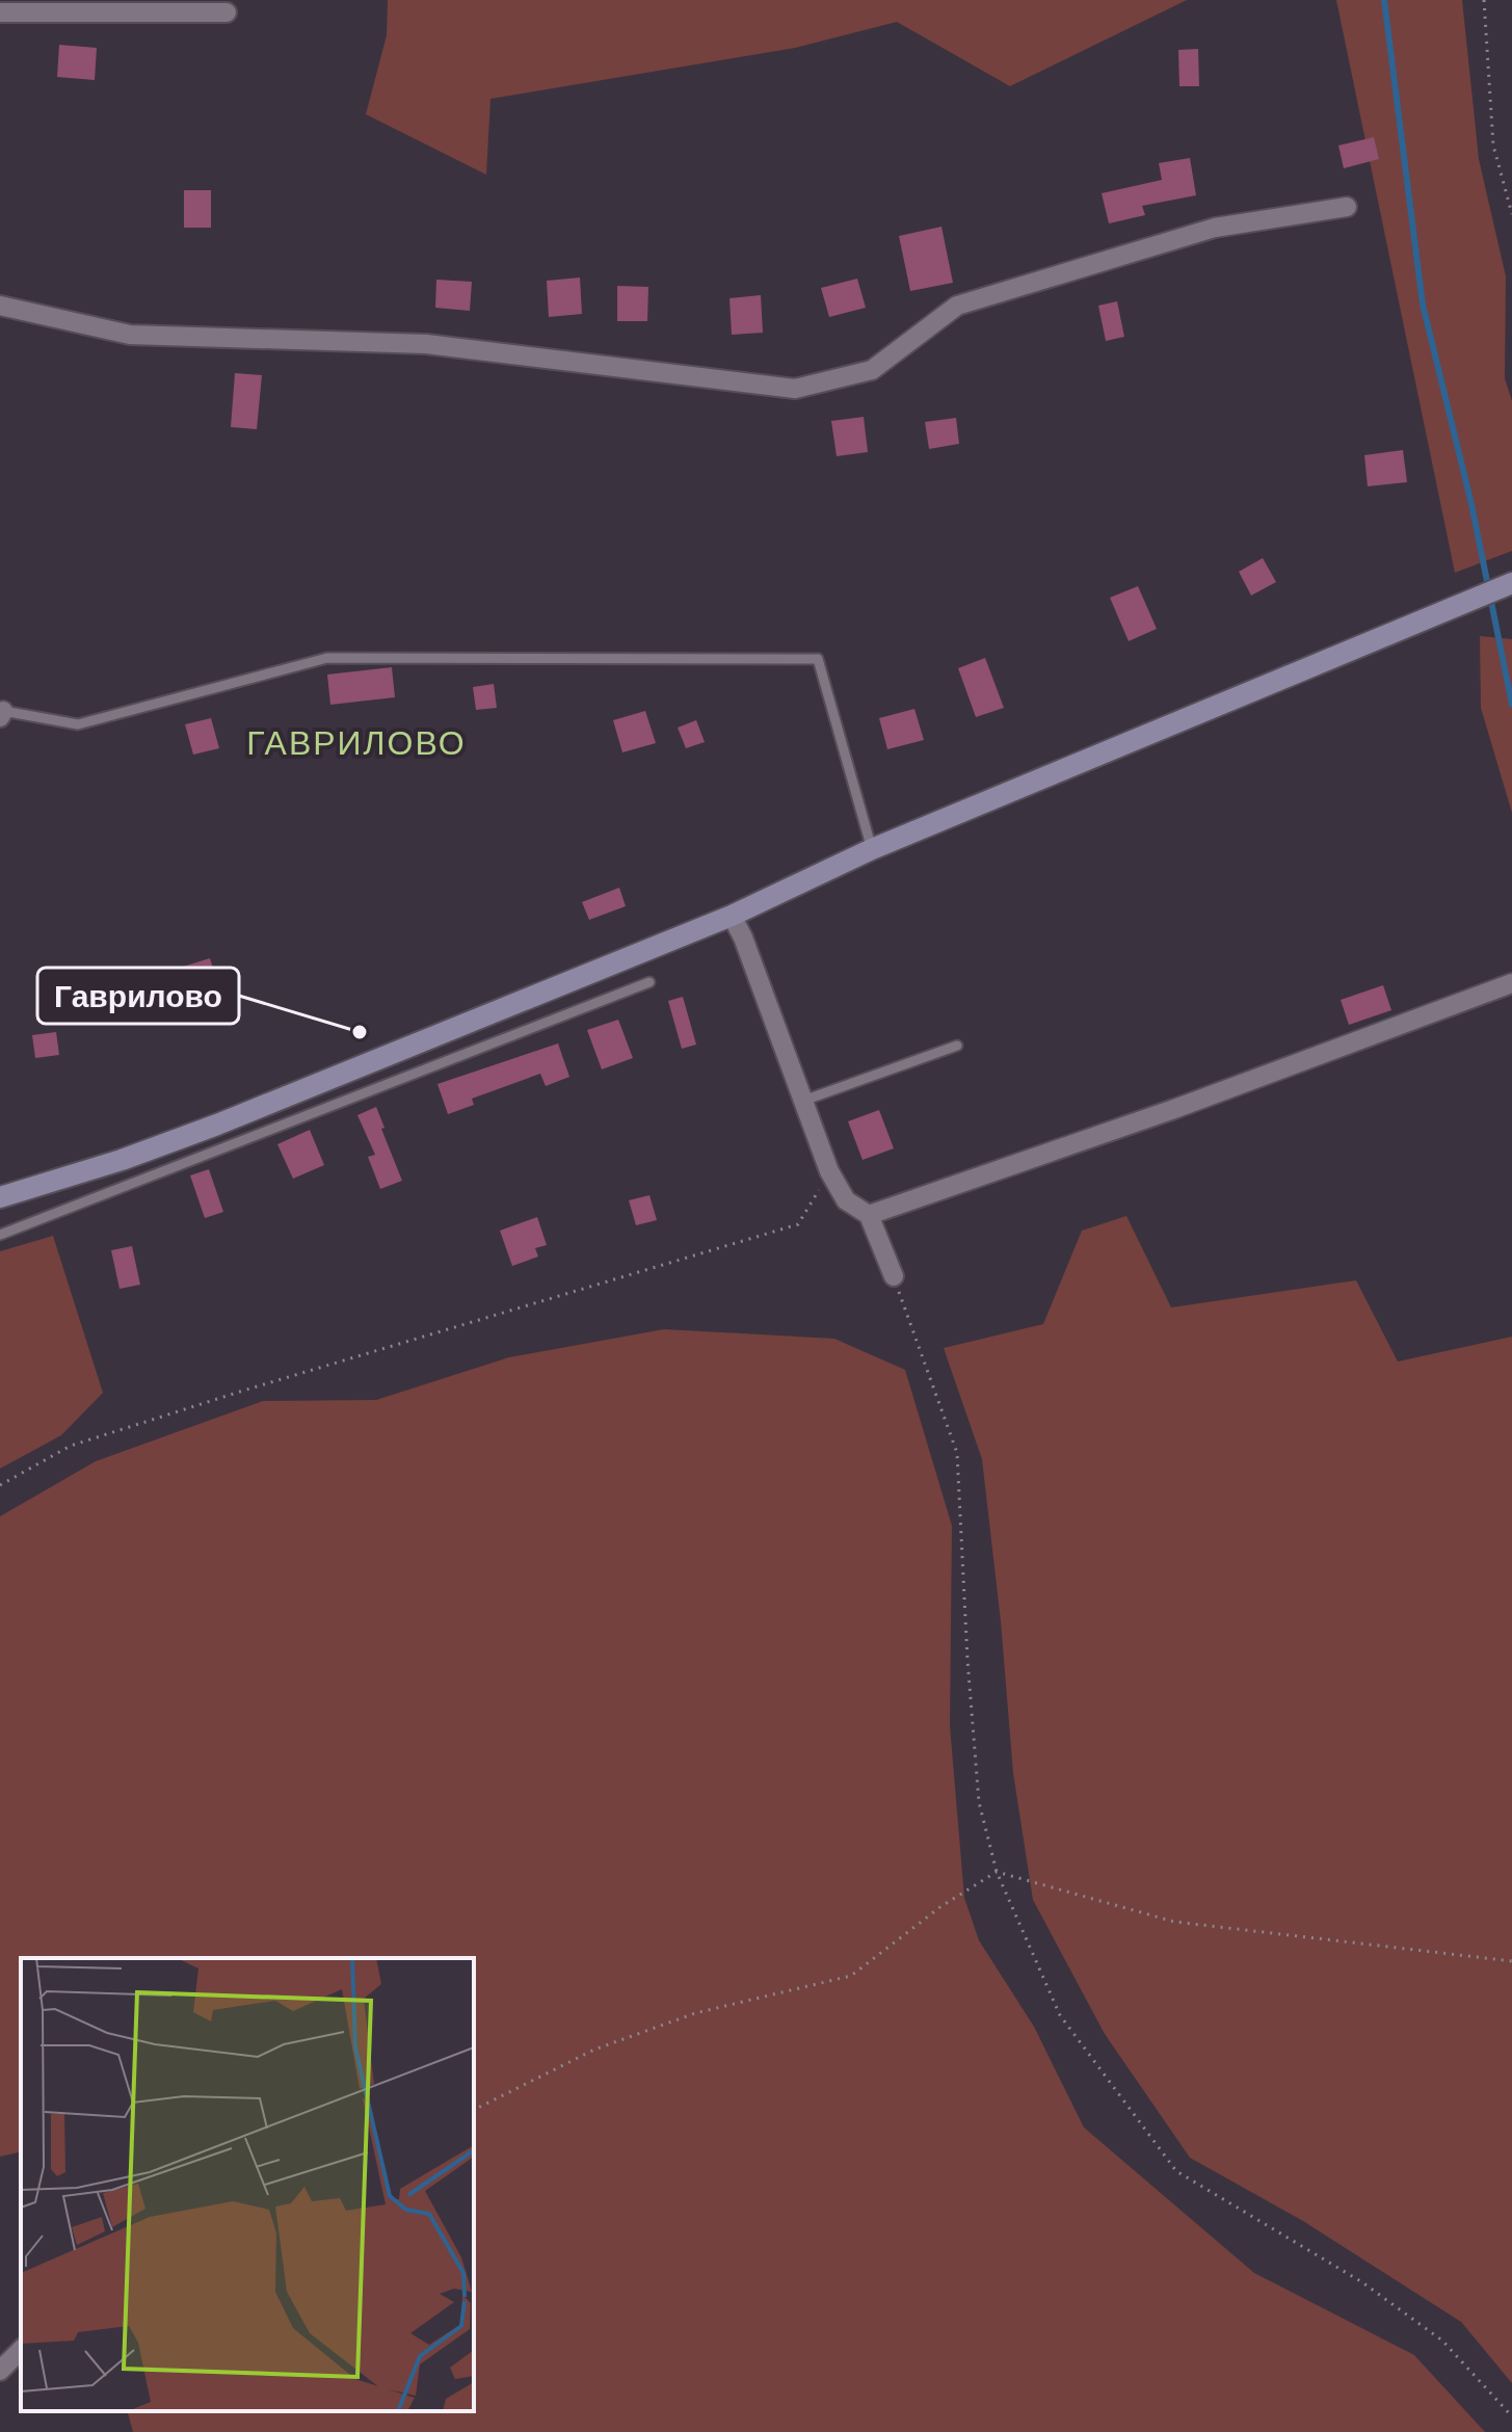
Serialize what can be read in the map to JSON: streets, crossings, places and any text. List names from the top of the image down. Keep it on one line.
{"districts":["ГАВРИЛОВО"],"places":["Гаврилово"]}
